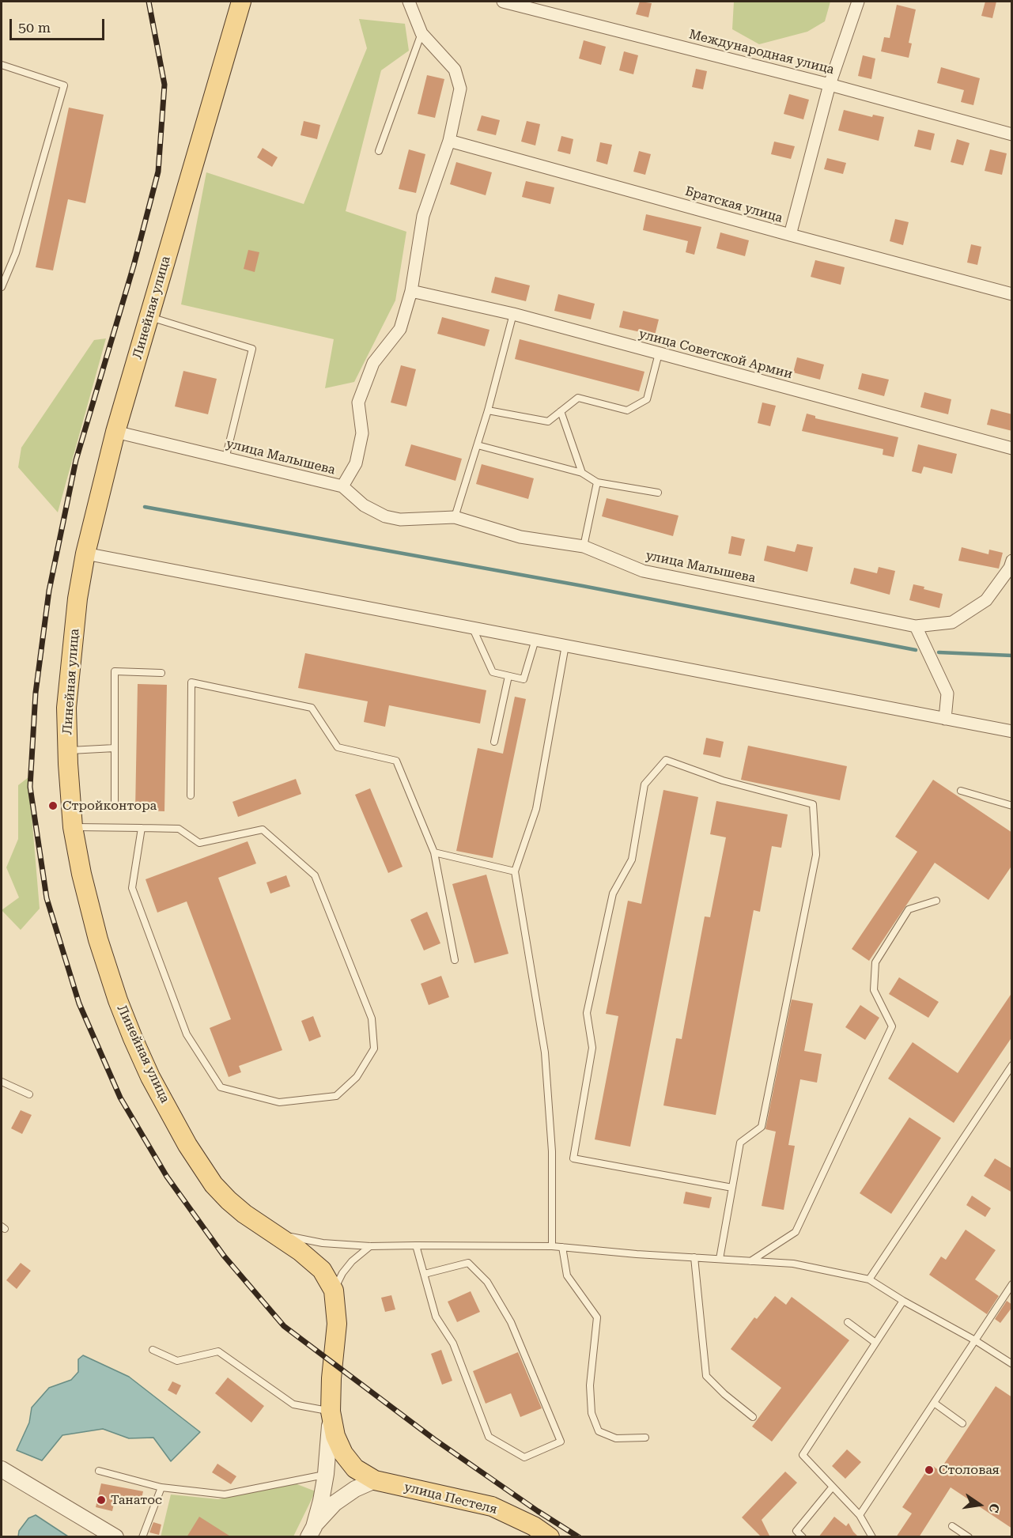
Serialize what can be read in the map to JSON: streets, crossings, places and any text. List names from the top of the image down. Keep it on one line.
{"streets":{"main road":["Линейная улица","улица Пестеля"],"street":["Международная улица","Братская улица","улица Советской Армии","улица Малышева"]},"crossings":[["Линейная улица","улица Малышева"],["Линейная улица","улица Пестеля"]],"places":["Стройконтора","Столовая","Танатос"],"scale_bar":"50 m","north":"right"}
